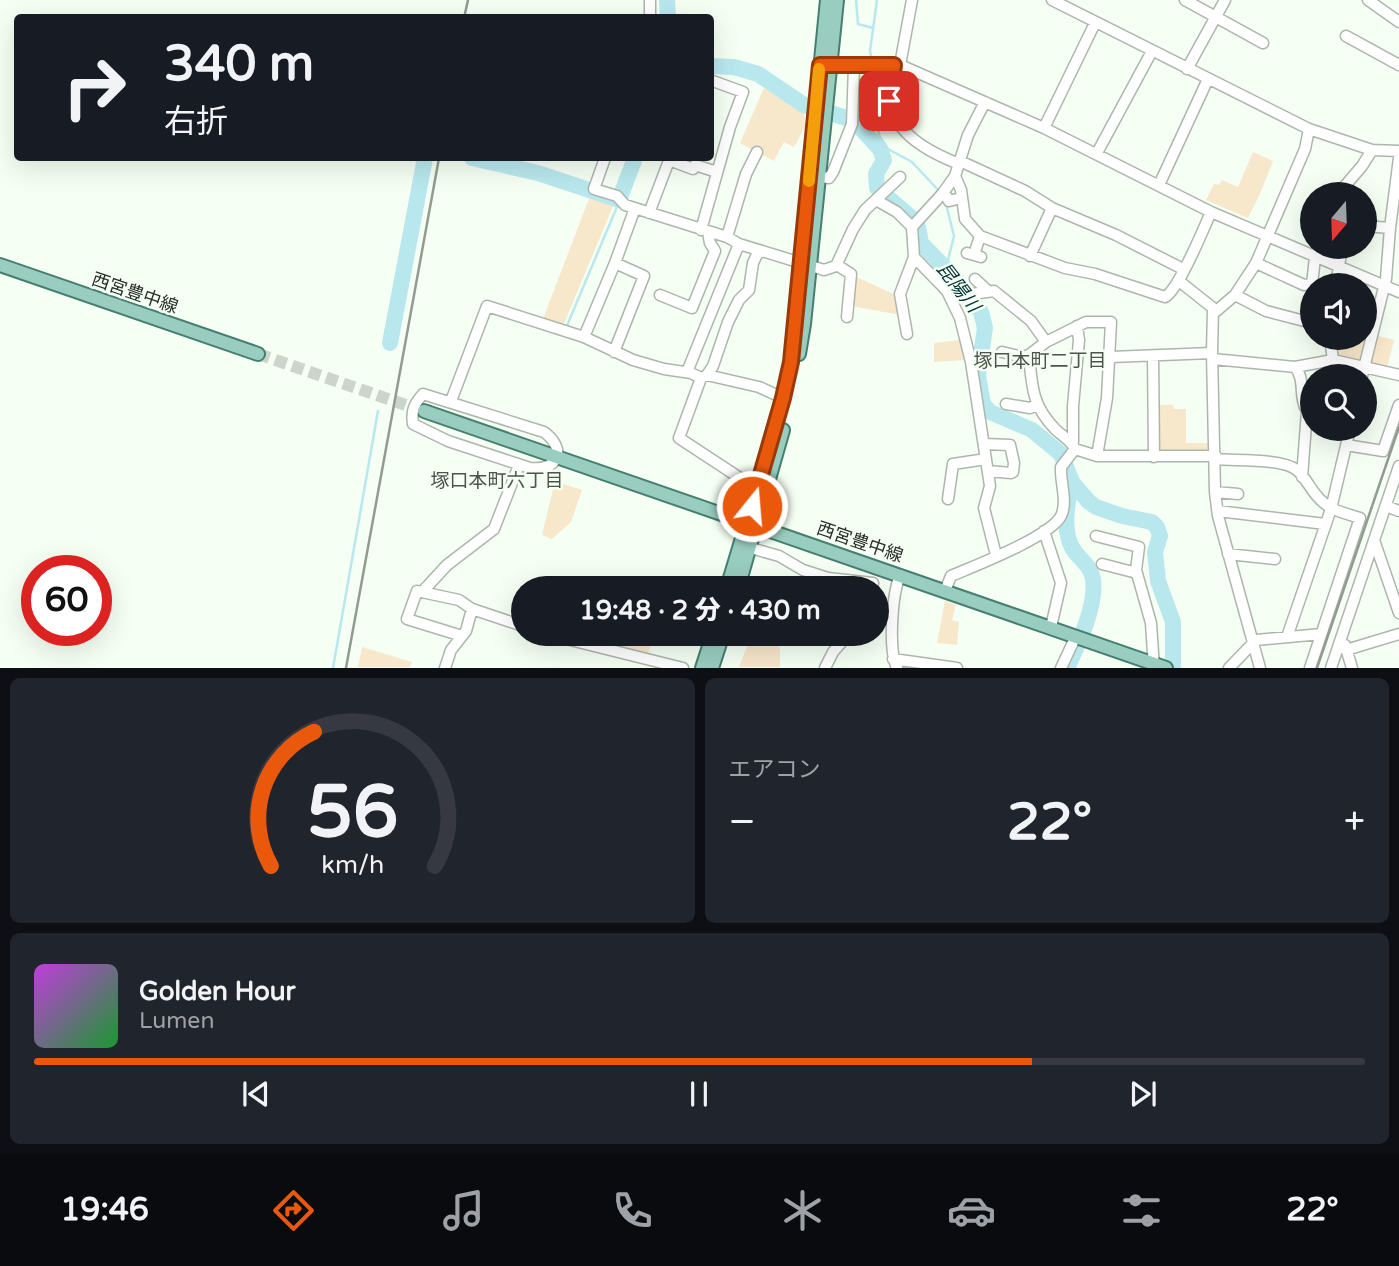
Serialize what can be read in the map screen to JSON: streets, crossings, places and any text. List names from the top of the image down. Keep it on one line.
{"streets":{"main road":["西宮豊中線"]},"districts":["塚口本町二丁目","塚口本町六丁目"],"water":["昆陽川"],"north":"bottom","page":{"turn":["340 m","右折"],"limit":"60","trip":"19:48 · 2 分 · 430 m","tile":"エアコン","heat":["−","22°","+"],"song":["Golden Hour","Lumen"],"tabs":["19:46","22°"],"gauge":["56","km/h"]}}
